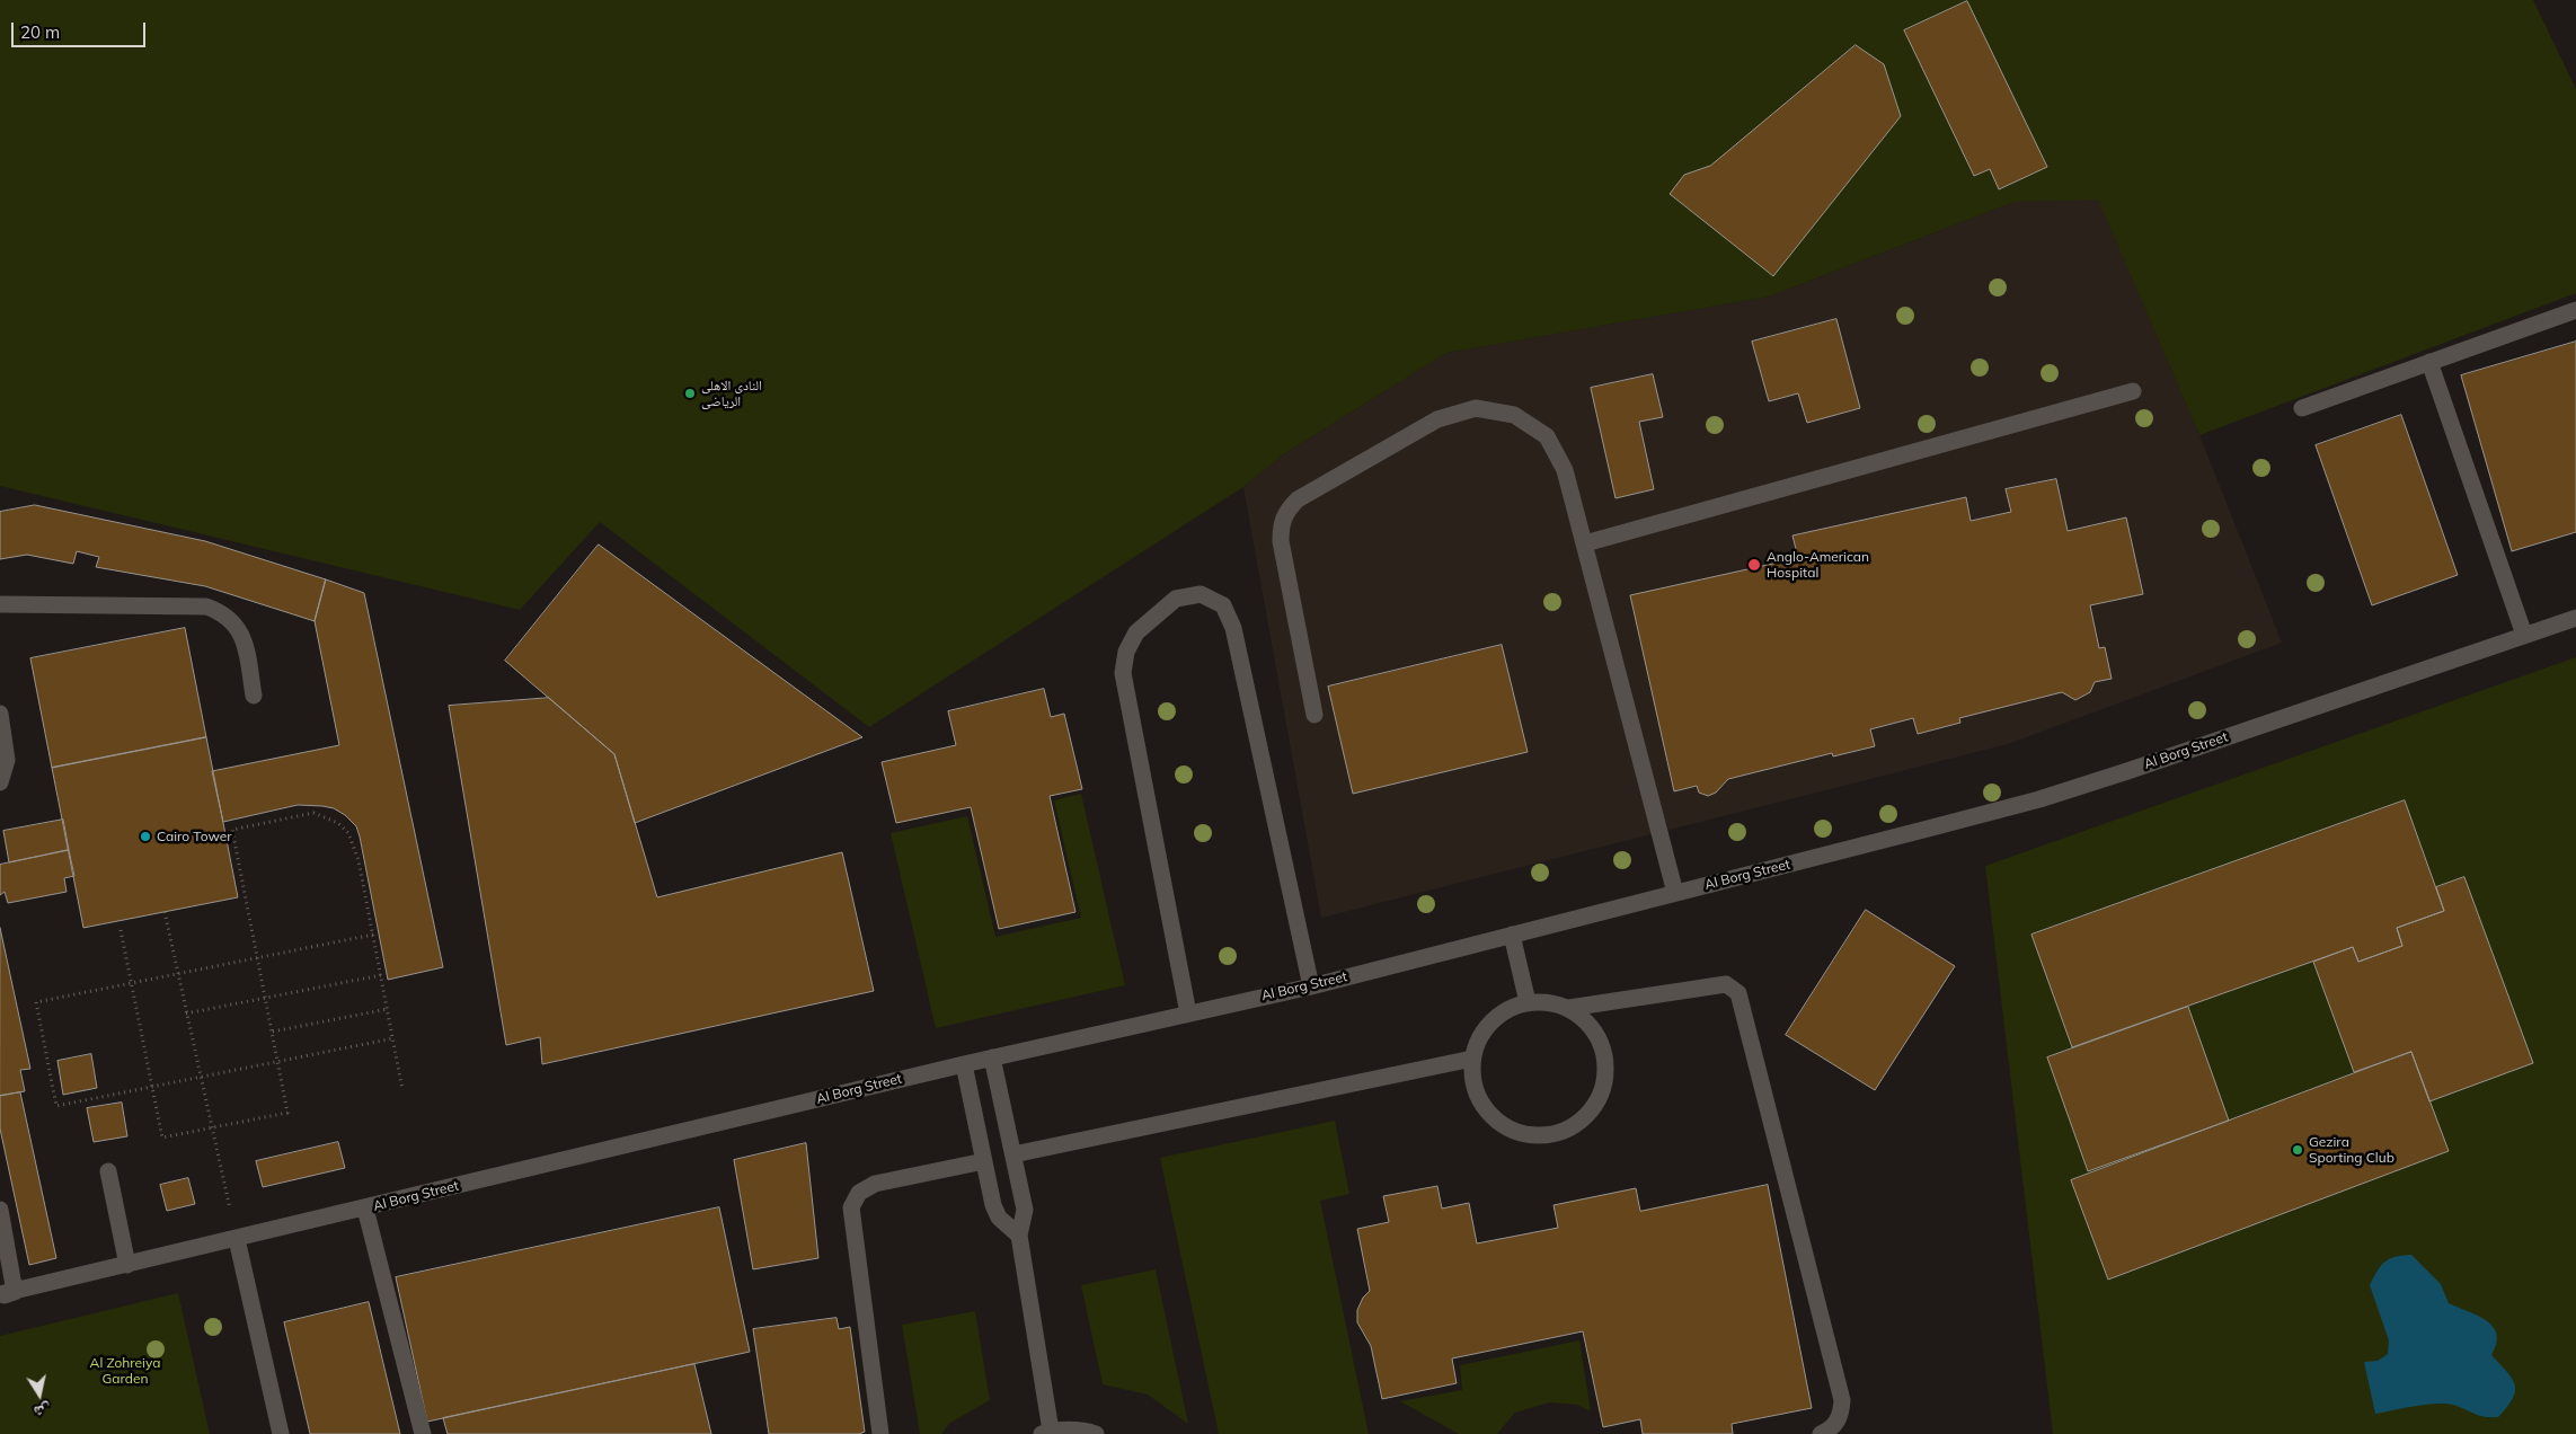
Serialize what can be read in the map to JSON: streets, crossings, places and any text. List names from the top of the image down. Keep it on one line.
{"streets":{"street":["Al Borg Street"]},"parks":["Al Zohreiya Garden"],"places":["النادى الاهلى الرياضى","Anglo-American Hospital","Cairo Tower","Gezira Sporting Club"],"scale_bar":"20 m","north":"bottom"}
